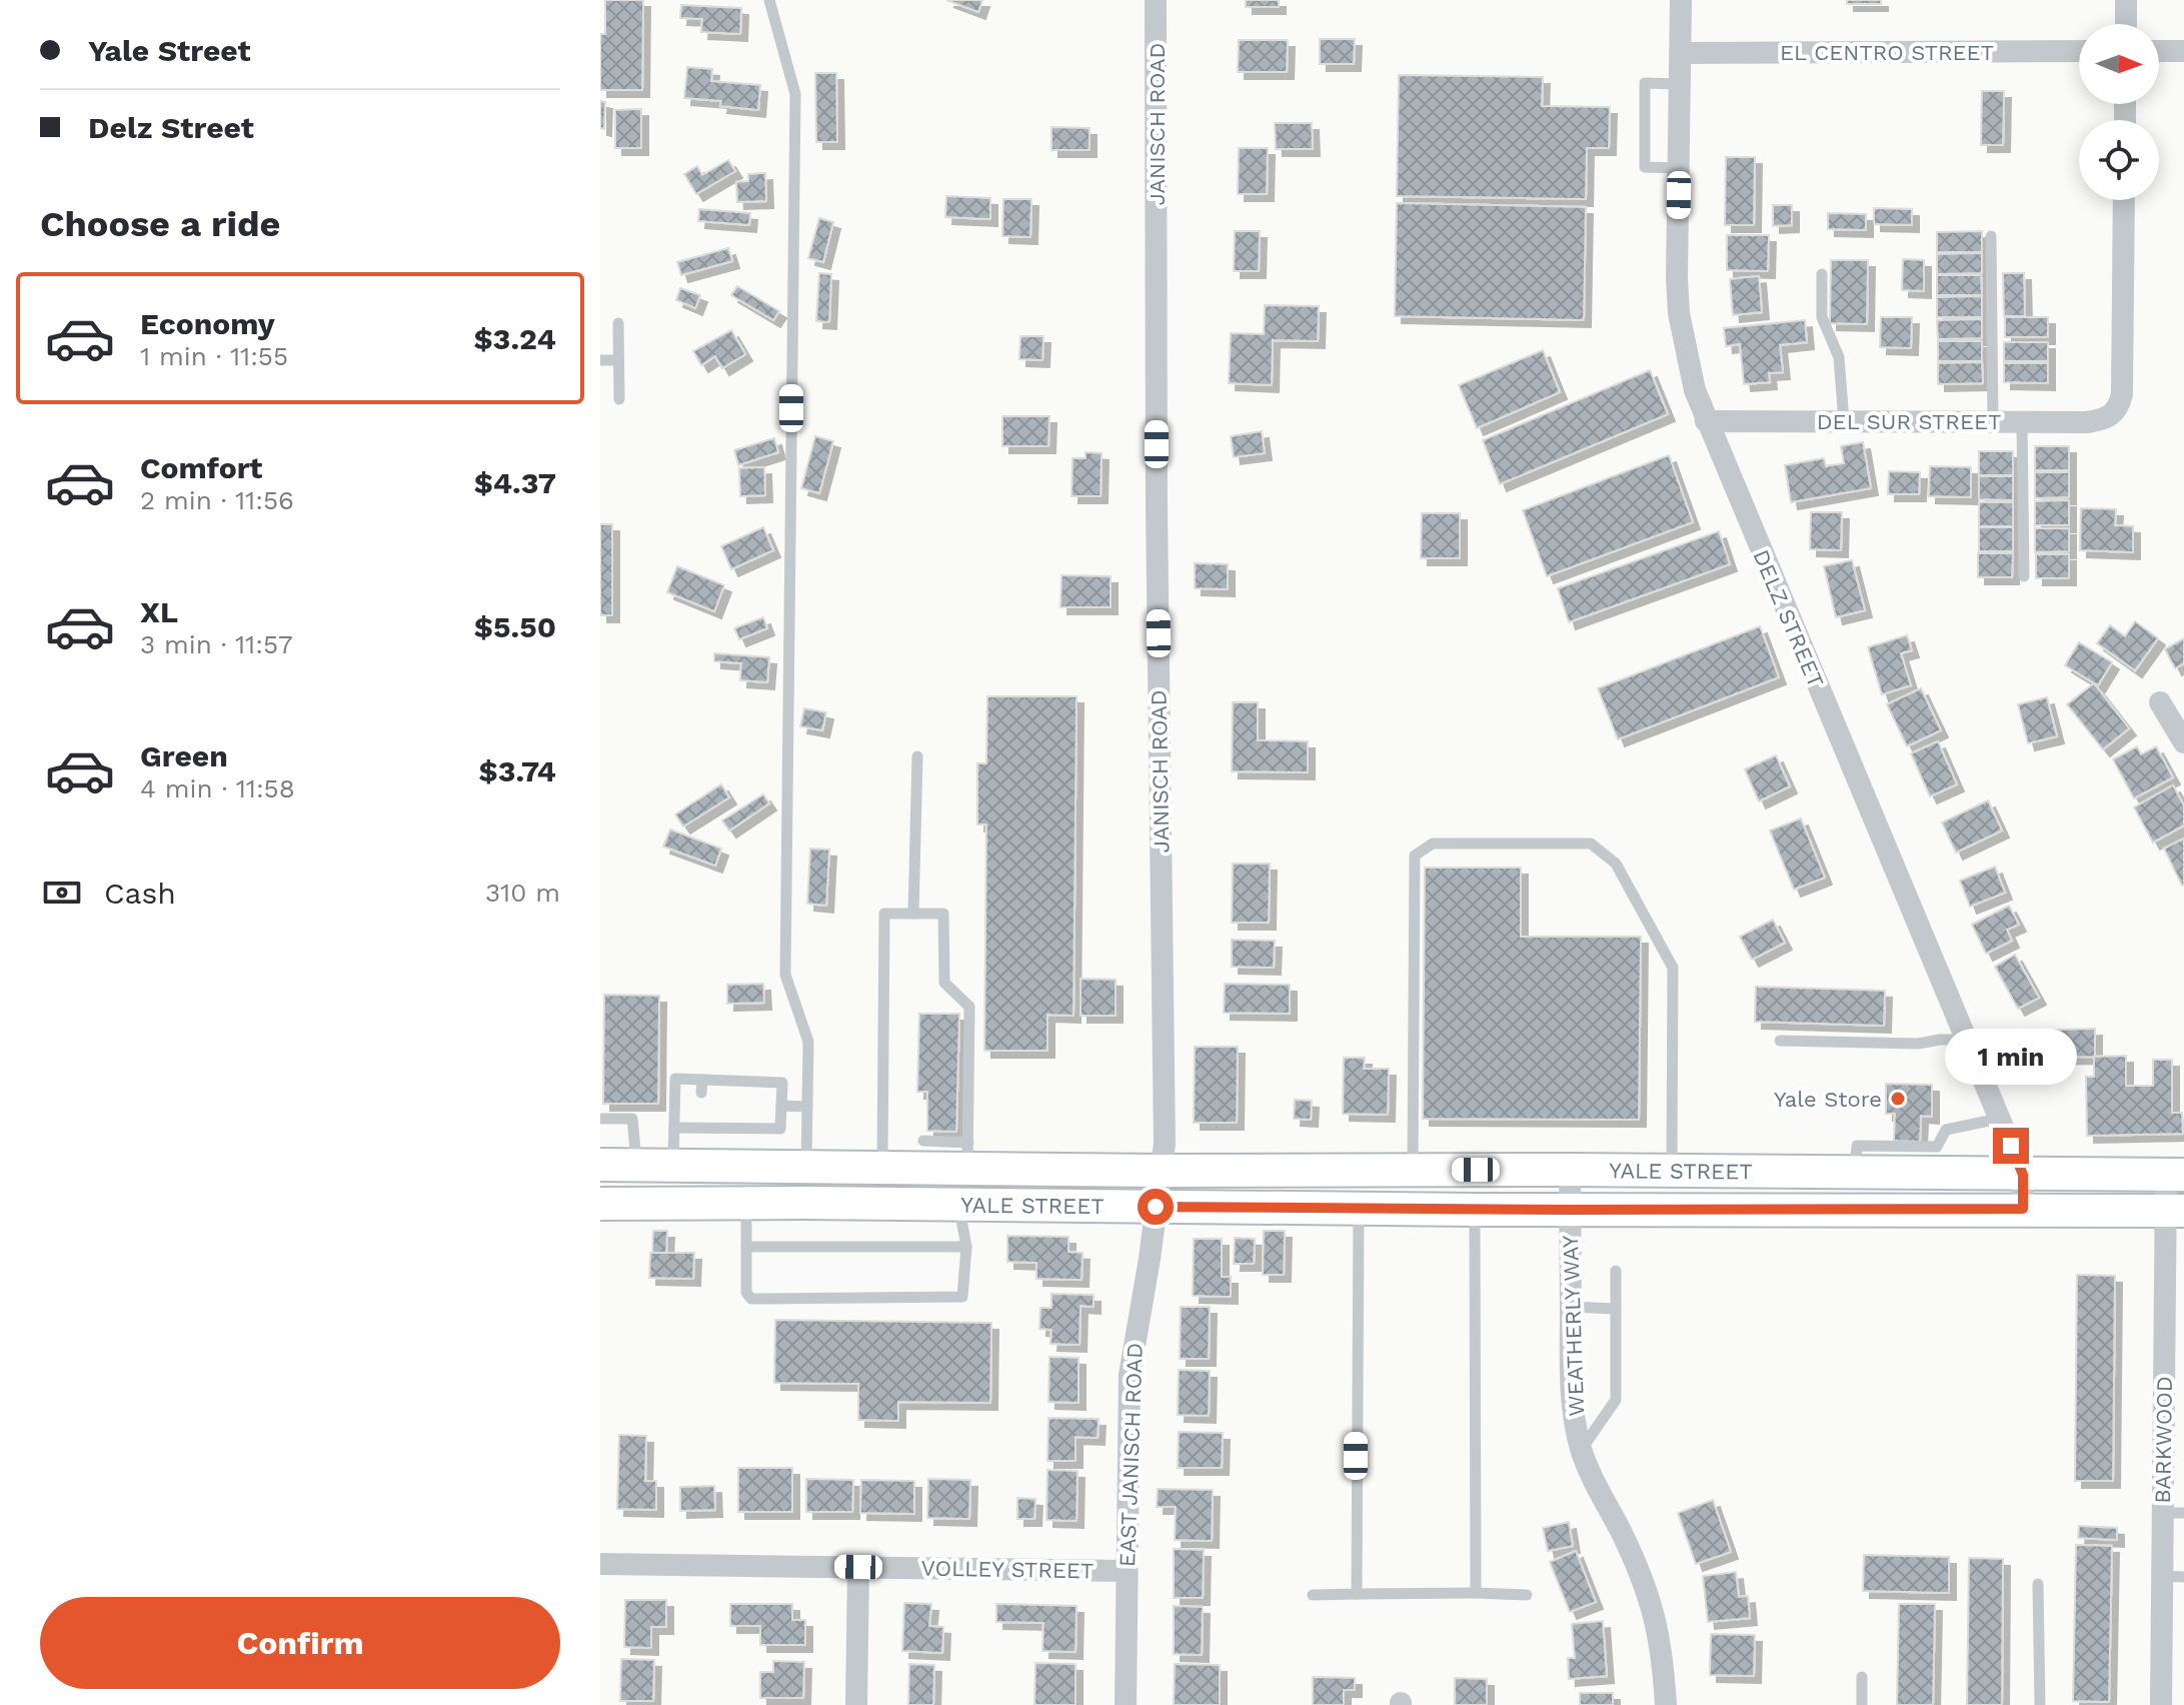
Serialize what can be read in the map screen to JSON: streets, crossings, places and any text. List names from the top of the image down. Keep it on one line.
{"streets":{"main road":["YALE STREET"],"street":["EL CENTRO STREET","JANISCH ROAD","DEL SUR STREET","DELZ STREET","WEATHERLY WAY","BARKWOOD","EAST JANISCH ROAD","VOLLEY STREET"]},"crossings":[["EL CENTRO STREET","DELZ STREET"],["JANISCH ROAD","YALE STREET"],["JANISCH ROAD","EAST JANISCH ROAD"],["DEL SUR STREET","DELZ STREET"],["DELZ STREET","YALE STREET"],["YALE STREET","WEATHERLY WAY"],["YALE STREET","BARKWOOD"],["YALE STREET","EAST JANISCH ROAD"],["EAST JANISCH ROAD","VOLLEY STREET"]],"places":["Yale Store"],"north":"right","page":{"banner":["Yale Street","Delz Street"],"heading":"Choose a ride","list":[{"name":"Economy","note":"1 min · 11:55","value":"$3.24"},{"name":"Comfort","note":"2 min · 11:56","value":"$4.37"},{"name":"XL","note":"3 min · 11:57","value":"$5.50"},{"name":"Green","note":"4 min · 11:58","value":"$3.74"}],"pay":["Cash","310 m"],"bubble":"1 min","buttons":"Confirm"}}
